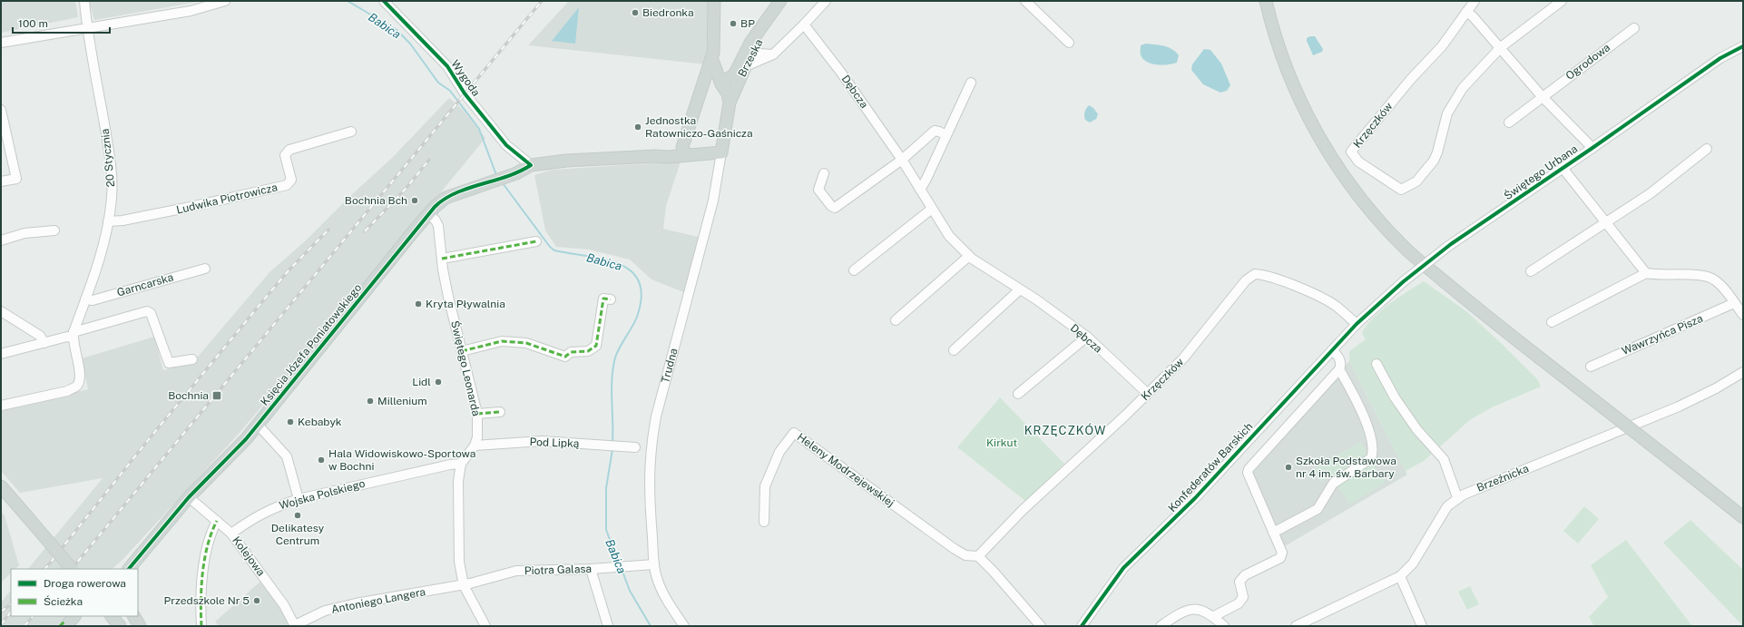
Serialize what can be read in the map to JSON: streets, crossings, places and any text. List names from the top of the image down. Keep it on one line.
{"streets":{"main road":["Brzeska","Księcia Józefa Poniatowskiego","Trudna"],"street":["Ogrodowa","Wygoda","Dębcza","Krzęczków","20 Stycznia","Świętego Urbana","Ludwika Piotrowicza","Garncarska","Wawrzyńca Pisza","Świętego Leonarda","Pod Lipką","Konfederatów Barskich","Heleny Modrzejewskiej","Brzeźnicka","Wojska Polskiego","Kolejowa","Piotra Galasa","Antoniego Langera"]},"crossings":[["Brzeska","Trudna"],["Wygoda","Księcia Józefa Poniatowskiego"],["Dębcza","Krzęczków"],["Krzęczków","Świętego Urbana"],["Krzęczków","Konfederatów Barskich"],["Krzęczków","Heleny Modrzejewskiej"],["20 Stycznia","Ludwika Piotrowicza"],["20 Stycznia","Garncarska"],["Świętego Urbana","Konfederatów Barskich"],["Księcia Józefa Poniatowskiego","Trudna"],["Księcia Józefa Poniatowskiego","Świętego Leonarda"],["Księcia Józefa Poniatowskiego","Kolejowa"],["Trudna","Piotra Galasa"],["Świętego Leonarda","Pod Lipką"],["Świętego Leonarda","Wojska Polskiego"],["Świętego Leonarda","Piotra Galasa"],["Świętego Leonarda","Antoniego Langera"],["Wojska Polskiego","Kolejowa"],["Kolejowa","Antoniego Langera"],["Piotra Galasa","Antoniego Langera"]],"districts":["KRZĘCZKÓW"],"water":["Babica"],"parks":["Kirkut"],"places":{"other":["Biedronka","BP","Jednostka Ratowniczo-Gaśnicza","Bochnia Bch","Kryta Pływalnia","Lidl","Millenium","Kebabyk","Hala Widowiskowo-Sportowa w Bochni","Szkoła Podstawowa nr 4 im. św. Barbary","Delikatesy Centrum","Przedszkole Nr 5"],"transit":["Bochnia"]},"legend":["Droga rowerowa","Ścieżka"],"scale_bar":"100 m"}
